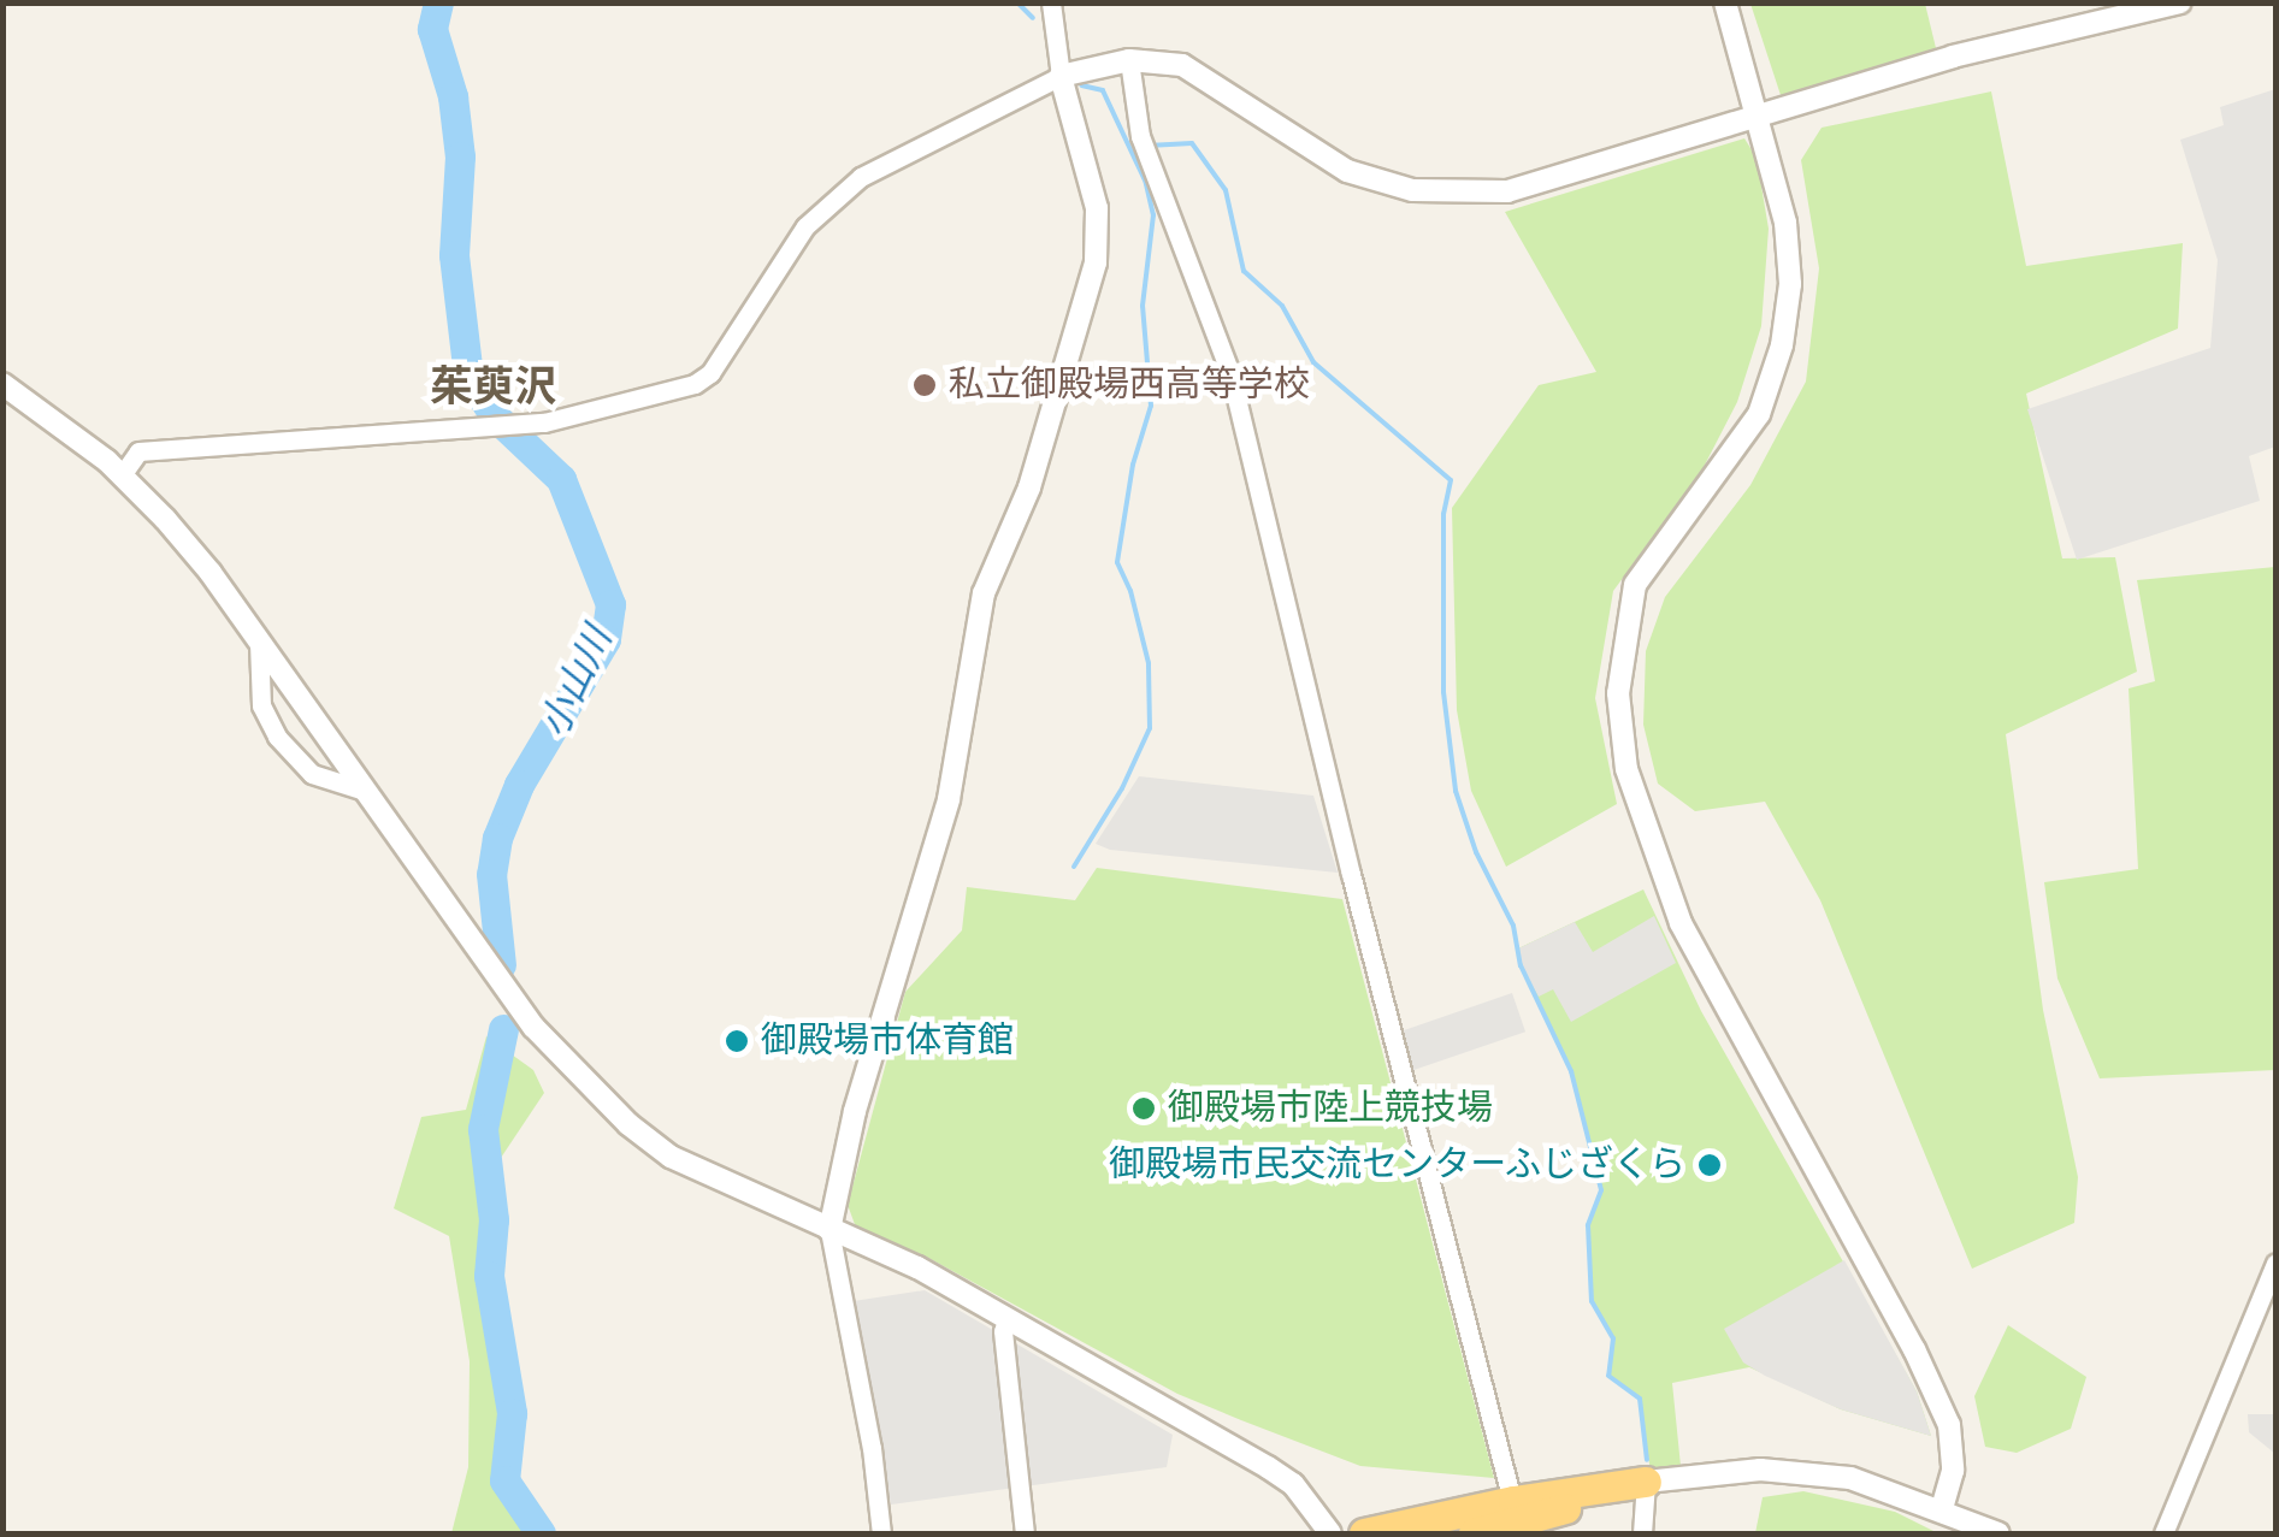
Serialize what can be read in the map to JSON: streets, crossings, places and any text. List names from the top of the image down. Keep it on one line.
{"districts":["茱萸沢"],"water":["小山川"],"places":["私立御殿場西高等学校","御殿場市体育館","御殿場市陸上競技場","御殿場市民交流センターふじざくら"]}
